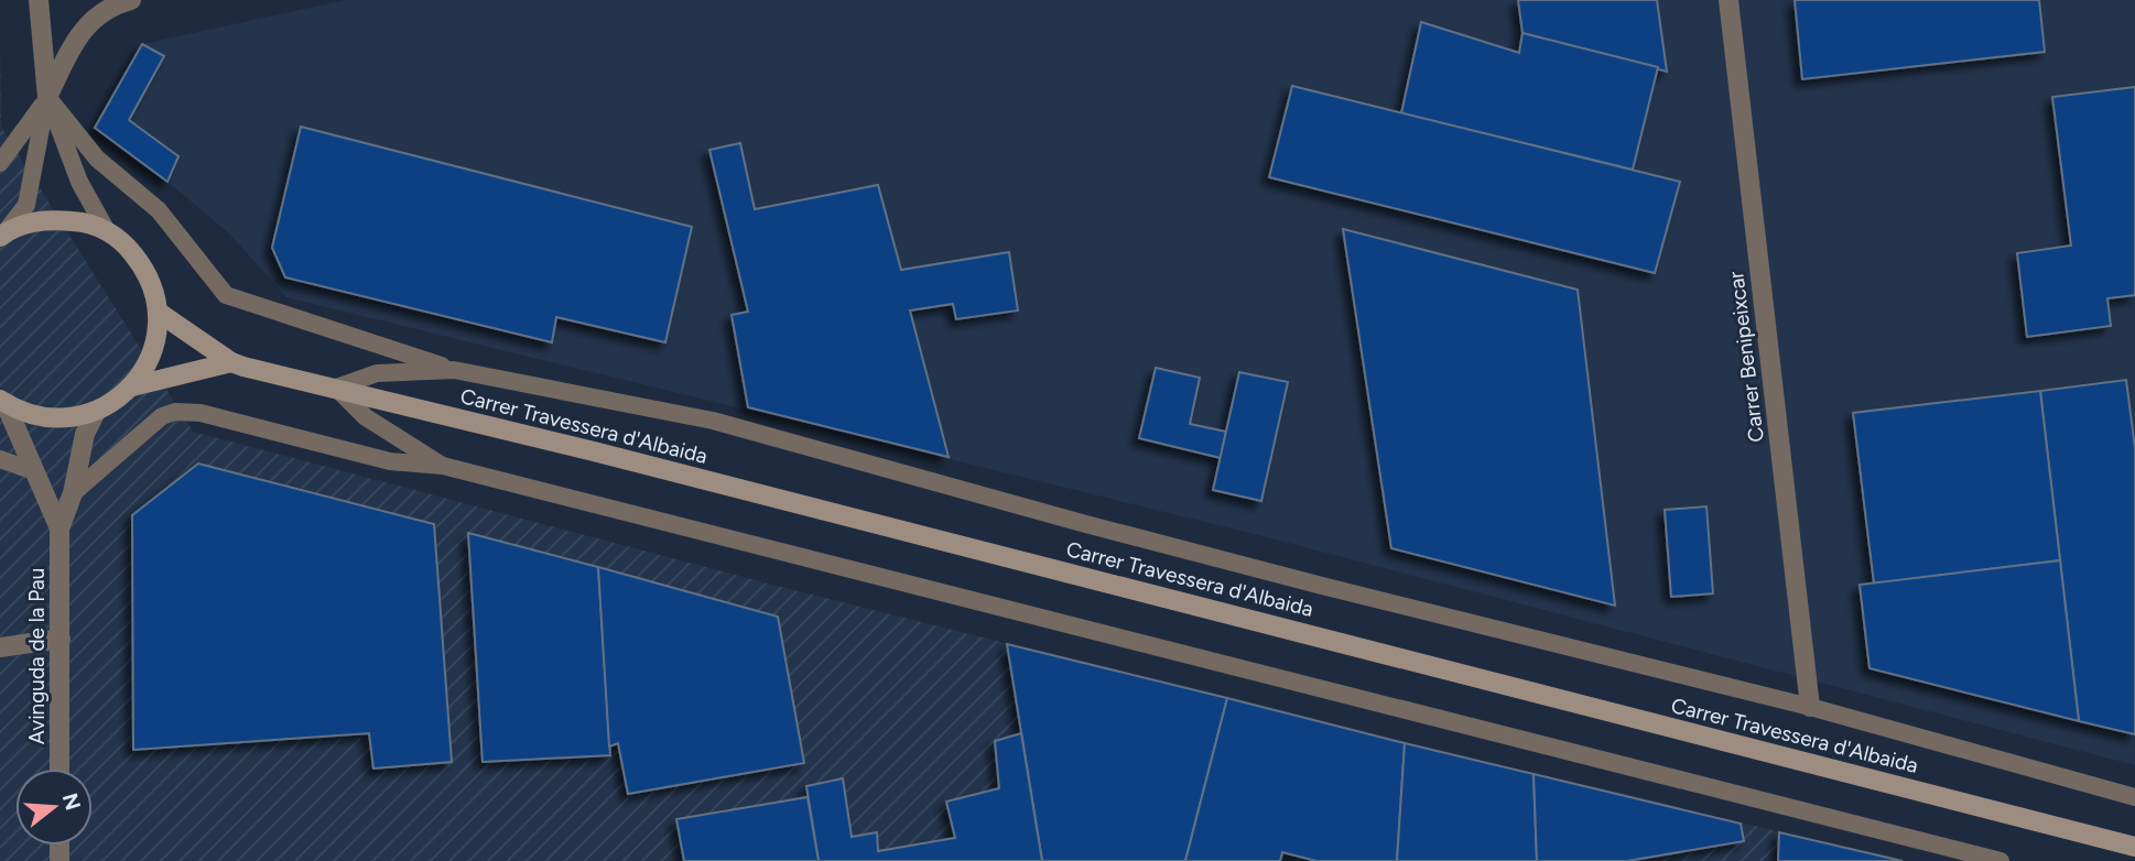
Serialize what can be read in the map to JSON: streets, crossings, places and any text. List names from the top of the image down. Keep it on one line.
{"streets":{"main road":["Carrer Travessera d'Albaida"],"street":["Carrer Benipeixcar","Avinguda de la Pau"]},"north":"right"}
